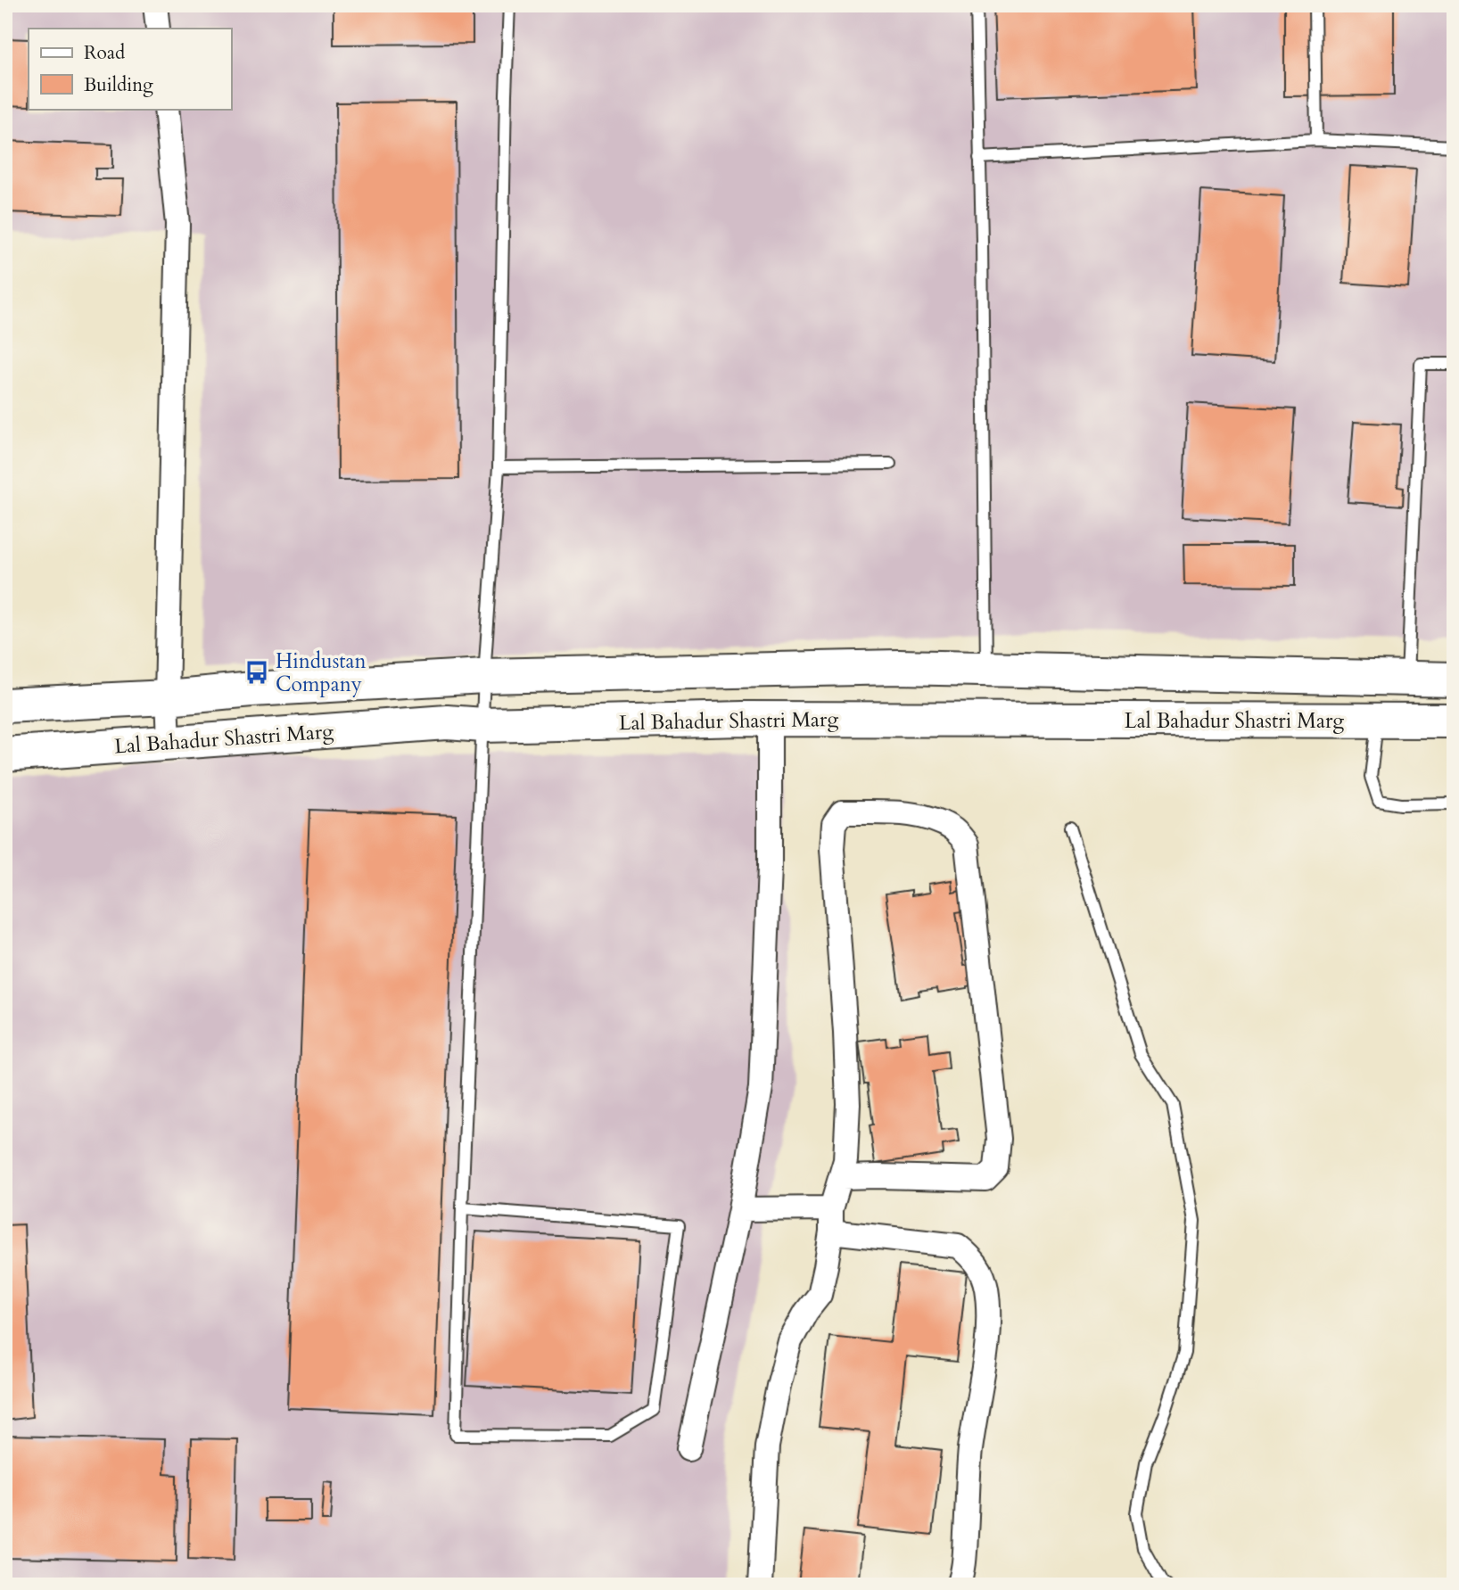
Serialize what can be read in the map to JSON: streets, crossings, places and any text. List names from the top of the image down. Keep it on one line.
{"streets":{"main road":["Lal Bahadur Shastri Marg"]},"places":{"bus stop":["Hindustan Company"]},"legend":["Road","Building"]}
